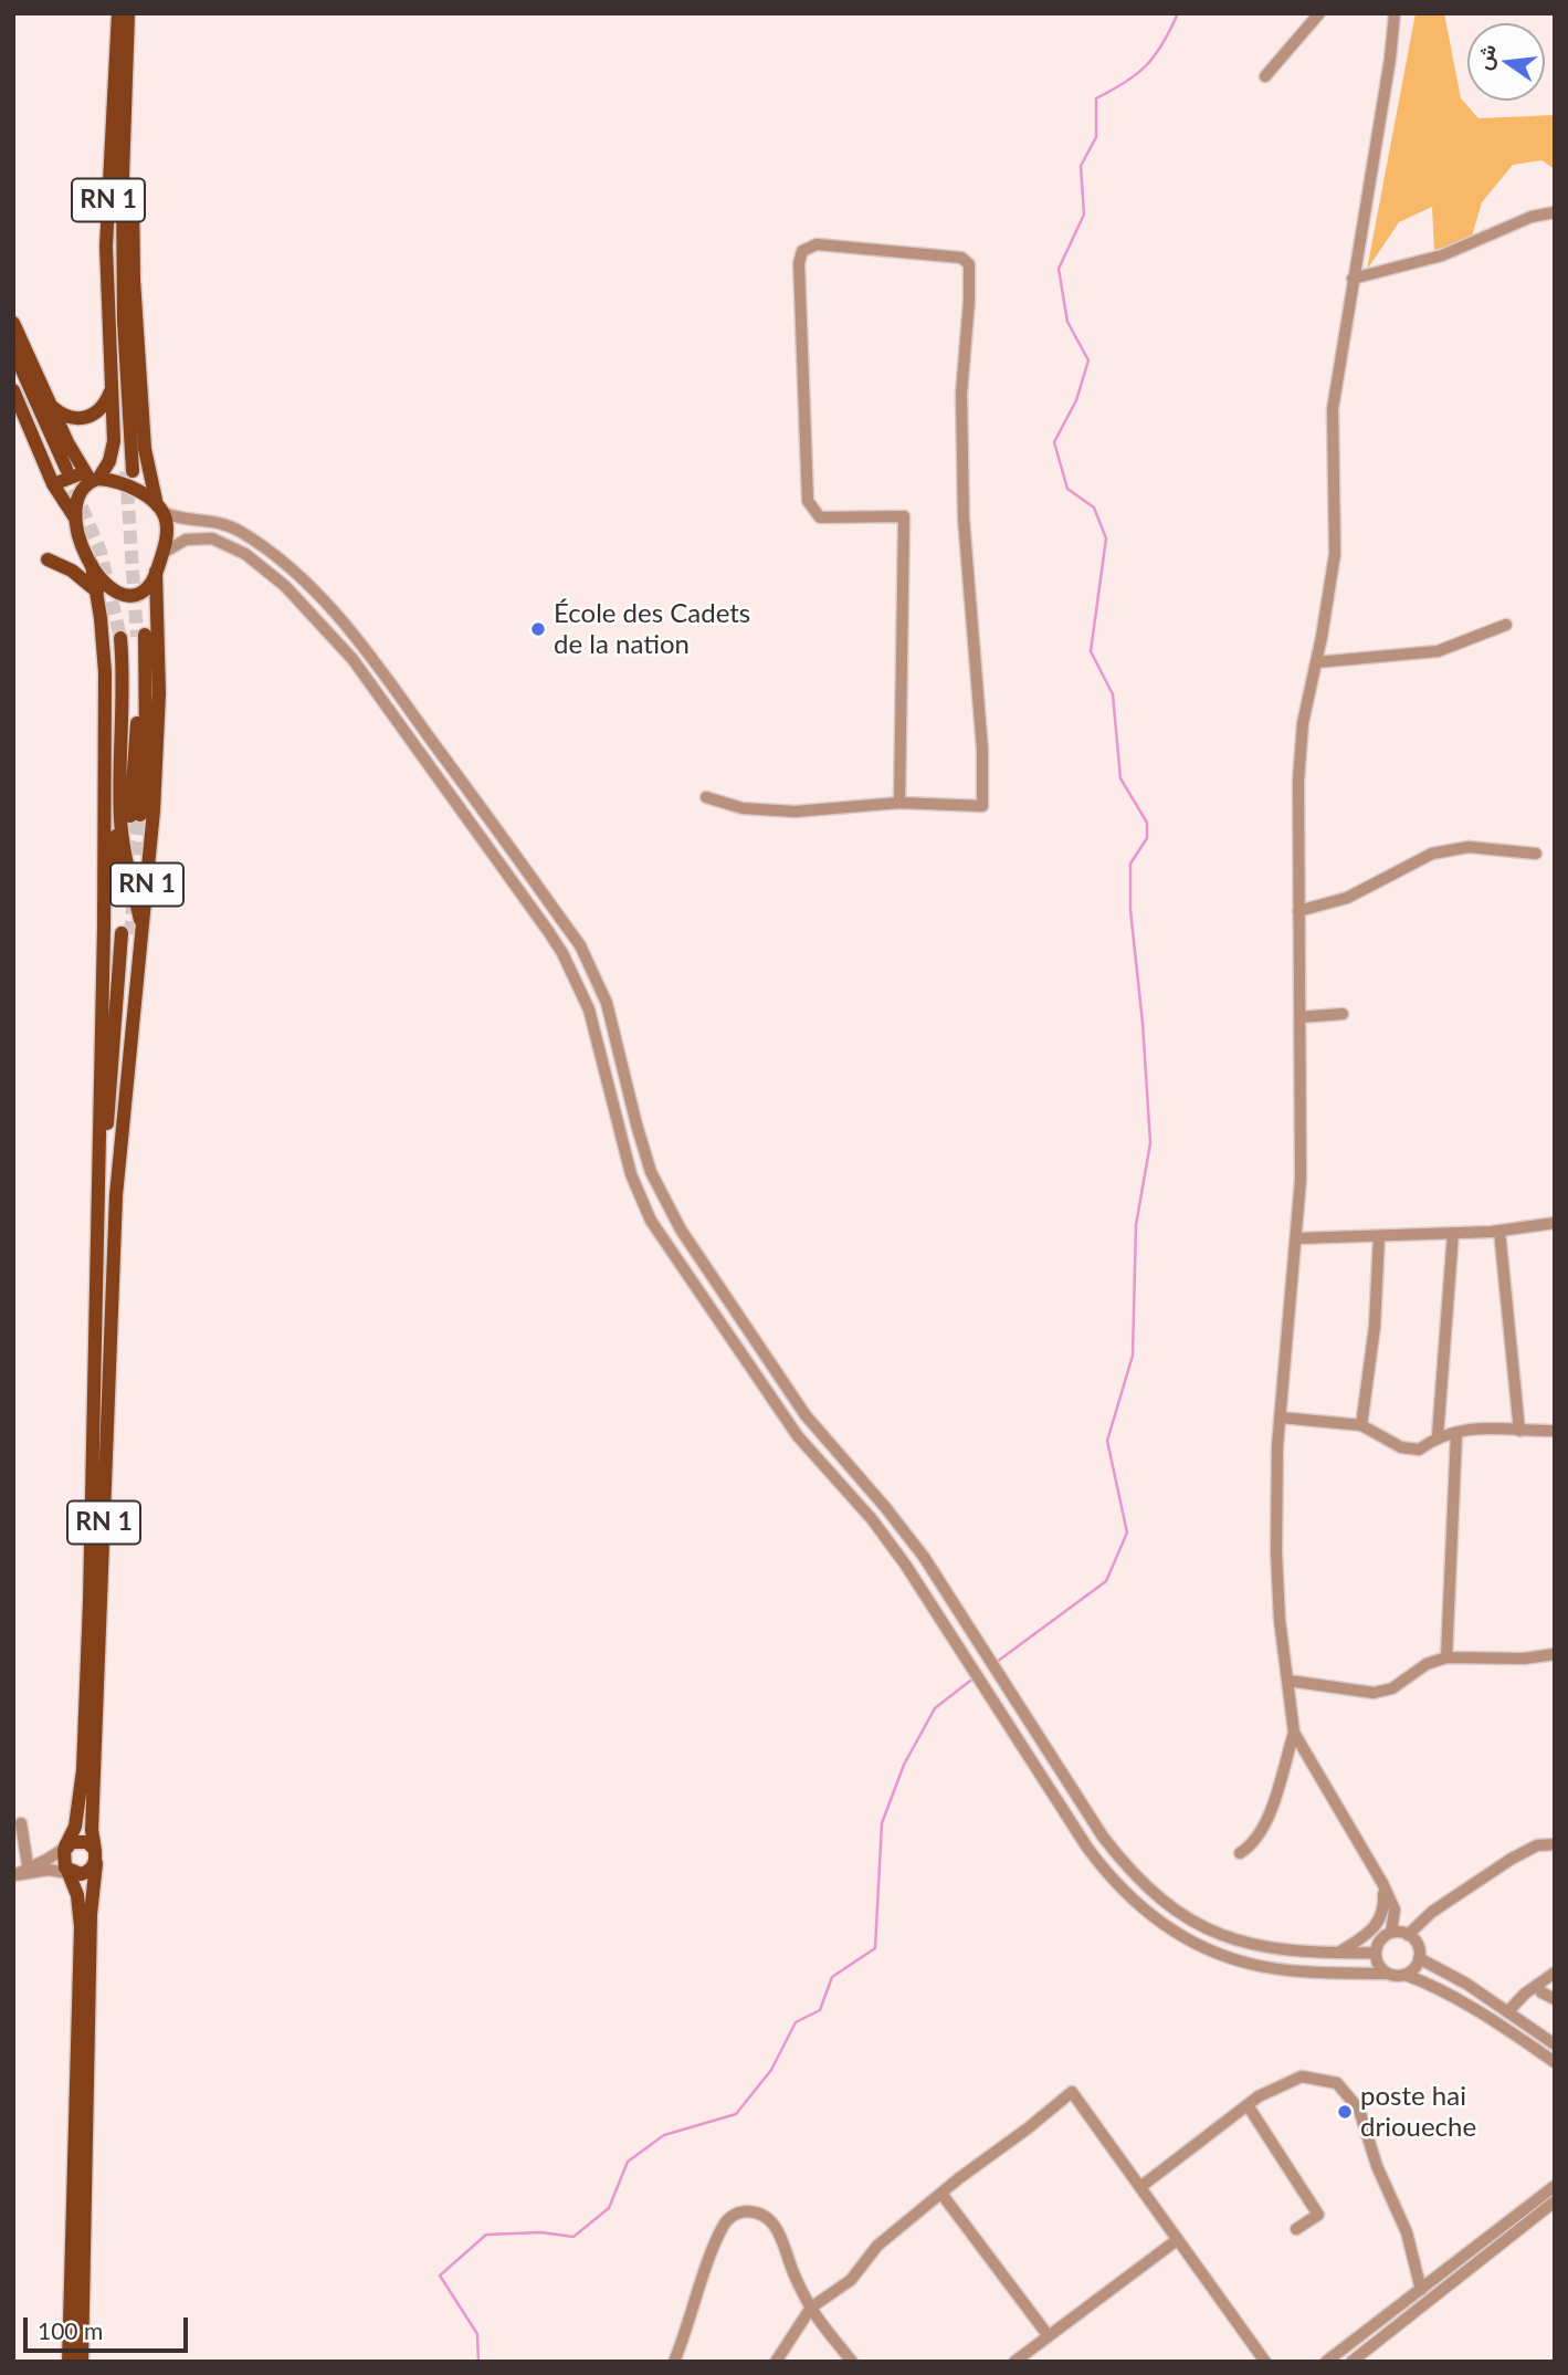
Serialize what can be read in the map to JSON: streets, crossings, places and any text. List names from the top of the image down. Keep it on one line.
{"streets":{"main road":["RN 1"]},"places":["École des Cadets de la nation","poste hai drioueche"],"scale_bar":"100 m","north":"left"}
